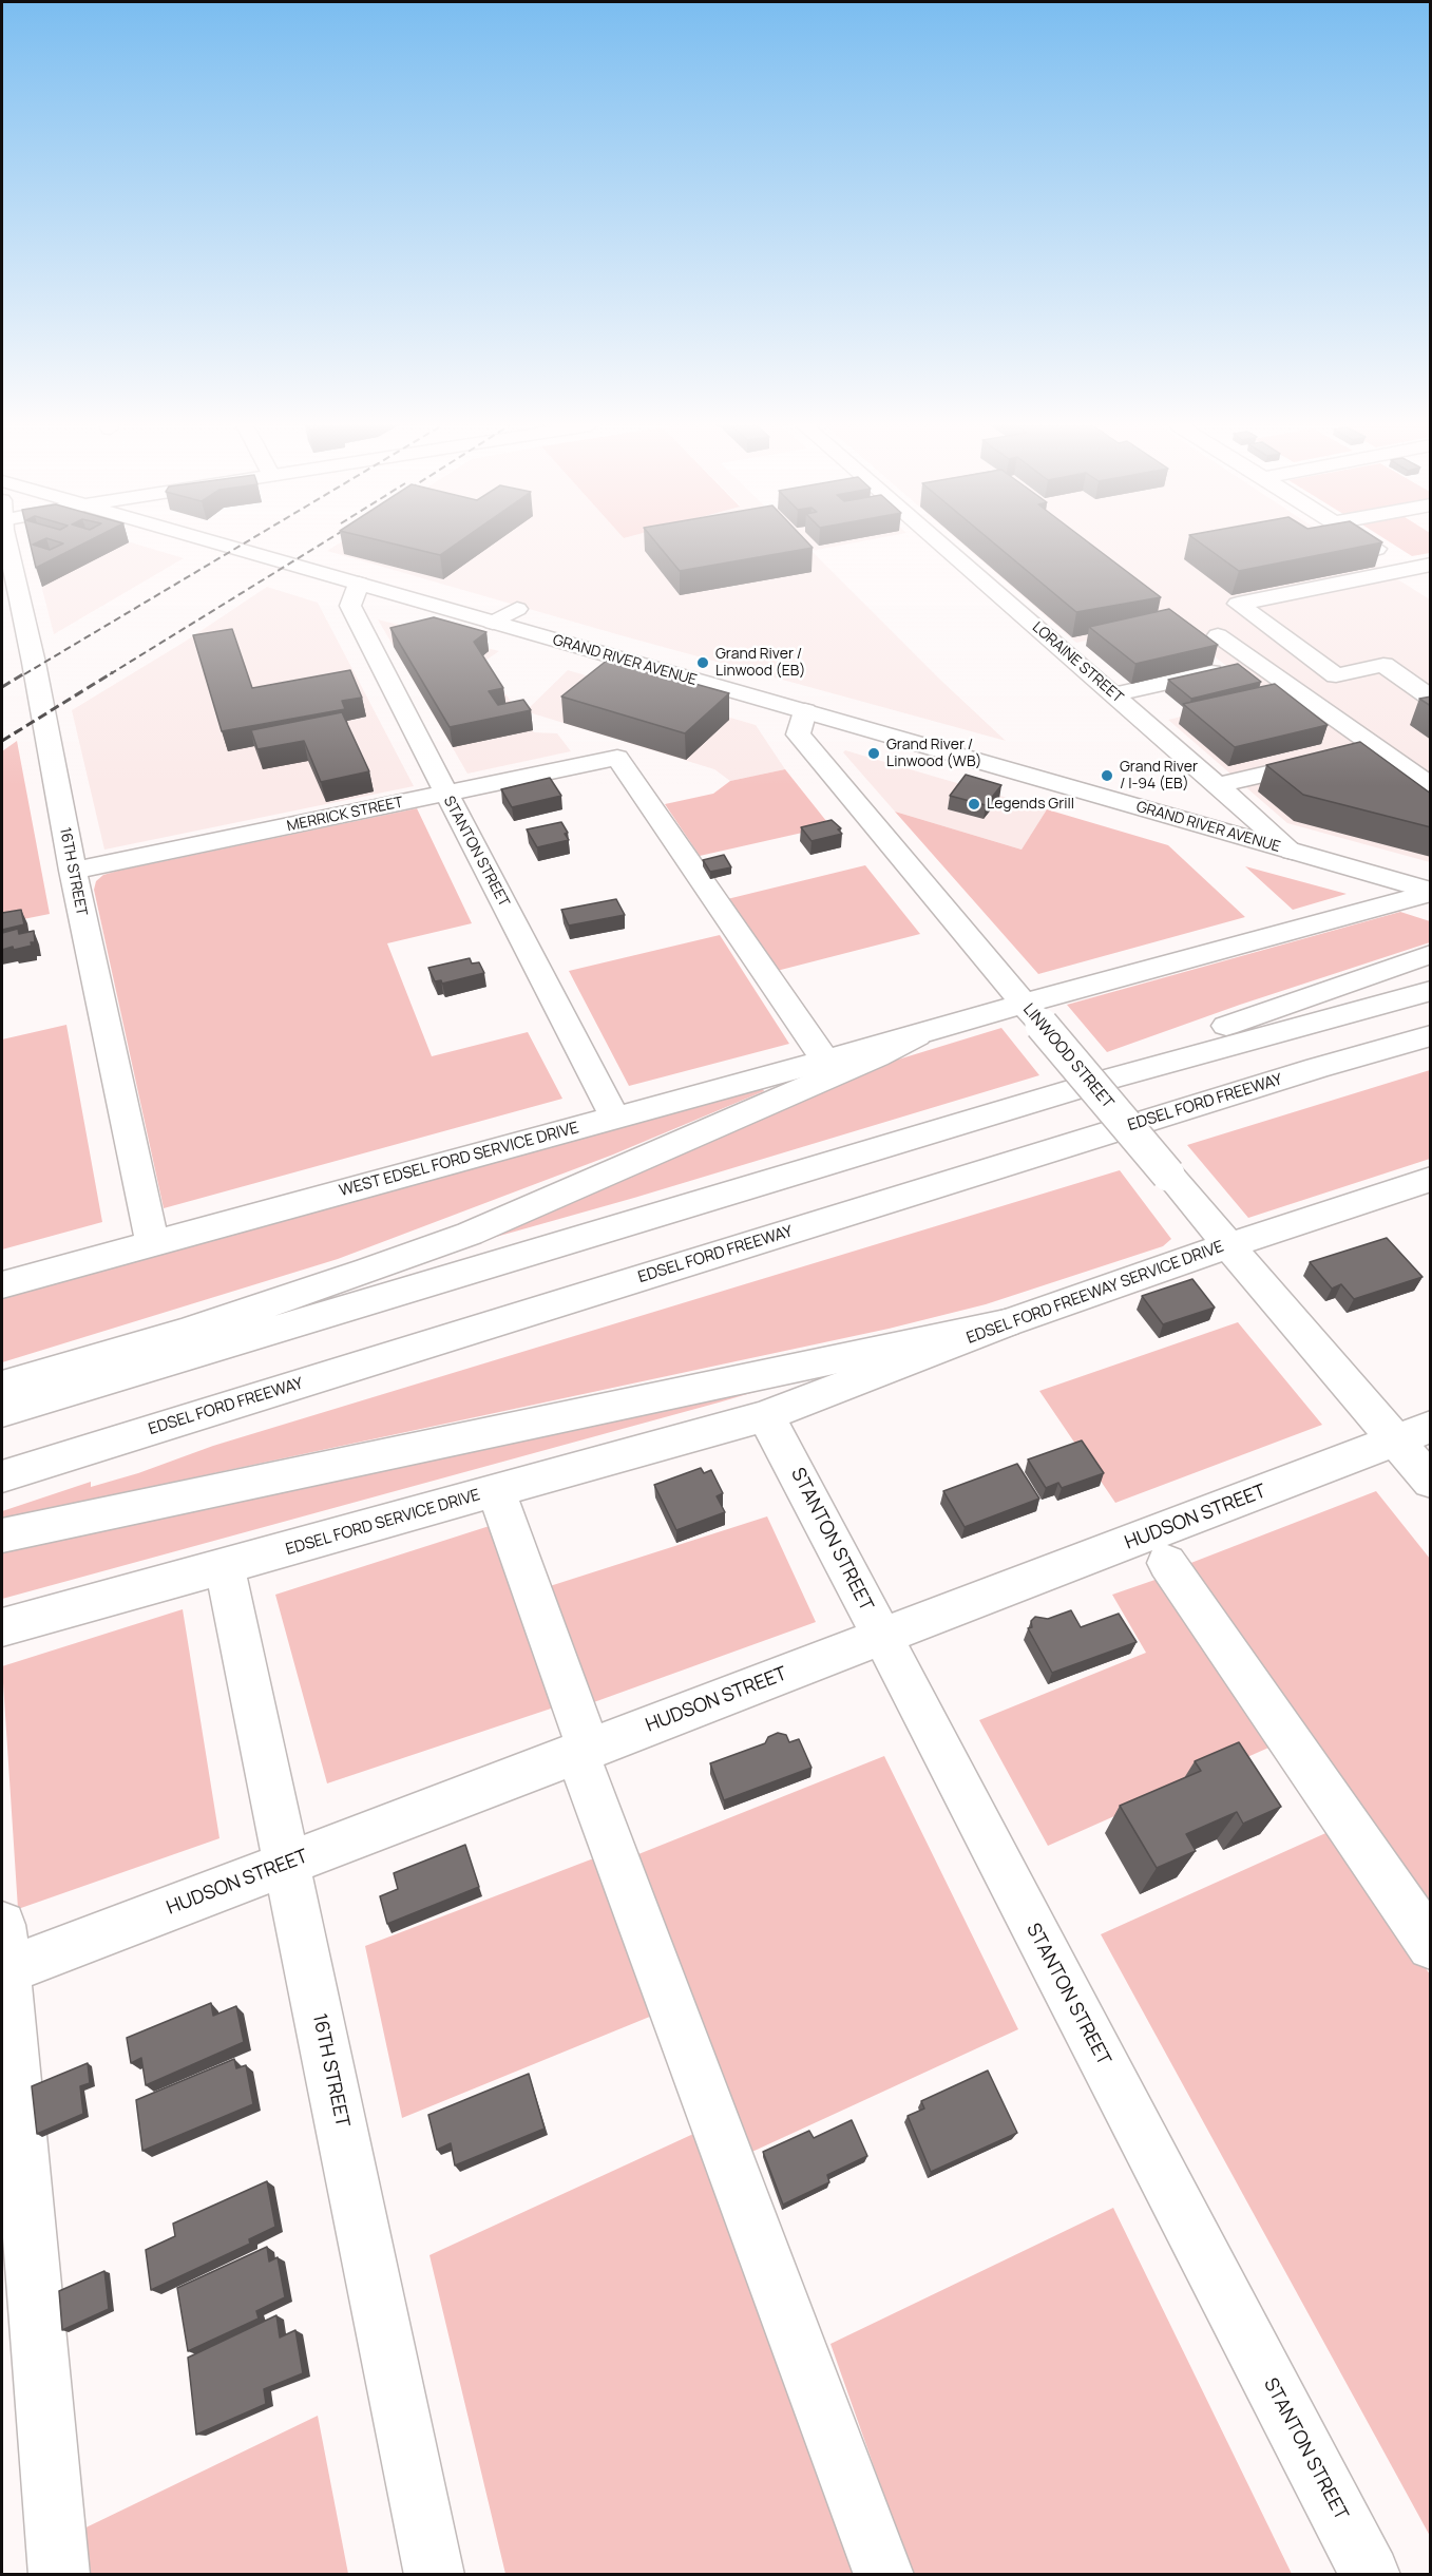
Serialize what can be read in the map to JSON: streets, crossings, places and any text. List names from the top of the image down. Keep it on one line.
{"streets":{"main road":["GRAND RIVER AVENUE","LORAINE STREET","MERRICK STREET","STANTON STREET","16TH STREET","LINWOOD STREET","EDSEL FORD FREEWAY","WEST EDSEL FORD SERVICE DRIVE","EDSEL FORD FREEWAY SERVICE DRIVE","HUDSON STREET","EDSEL FORD SERVICE DRIVE"]},"crossings":[["GRAND RIVER AVENUE","LORAINE STREET"],["GRAND RIVER AVENUE","STANTON STREET"],["GRAND RIVER AVENUE","LINWOOD STREET"],["MERRICK STREET","STANTON STREET"],["MERRICK STREET","16TH STREET"],["MERRICK STREET","WEST EDSEL FORD SERVICE DRIVE"],["STANTON STREET","WEST EDSEL FORD SERVICE DRIVE"],["STANTON STREET","EDSEL FORD FREEWAY SERVICE DRIVE"],["STANTON STREET","HUDSON STREET"],["STANTON STREET","EDSEL FORD SERVICE DRIVE"],["16TH STREET","WEST EDSEL FORD SERVICE DRIVE"],["16TH STREET","HUDSON STREET"],["16TH STREET","EDSEL FORD SERVICE DRIVE"],["LINWOOD STREET","EDSEL FORD FREEWAY SERVICE DRIVE"],["LINWOOD STREET","HUDSON STREET"],["EDSEL FORD FREEWAY SERVICE DRIVE","EDSEL FORD SERVICE DRIVE"]],"places":["Grand River / Linwood (EB)","Grand River / Linwood (WB)","Grand River / I-94 (EB)","Legends Grill"]}
